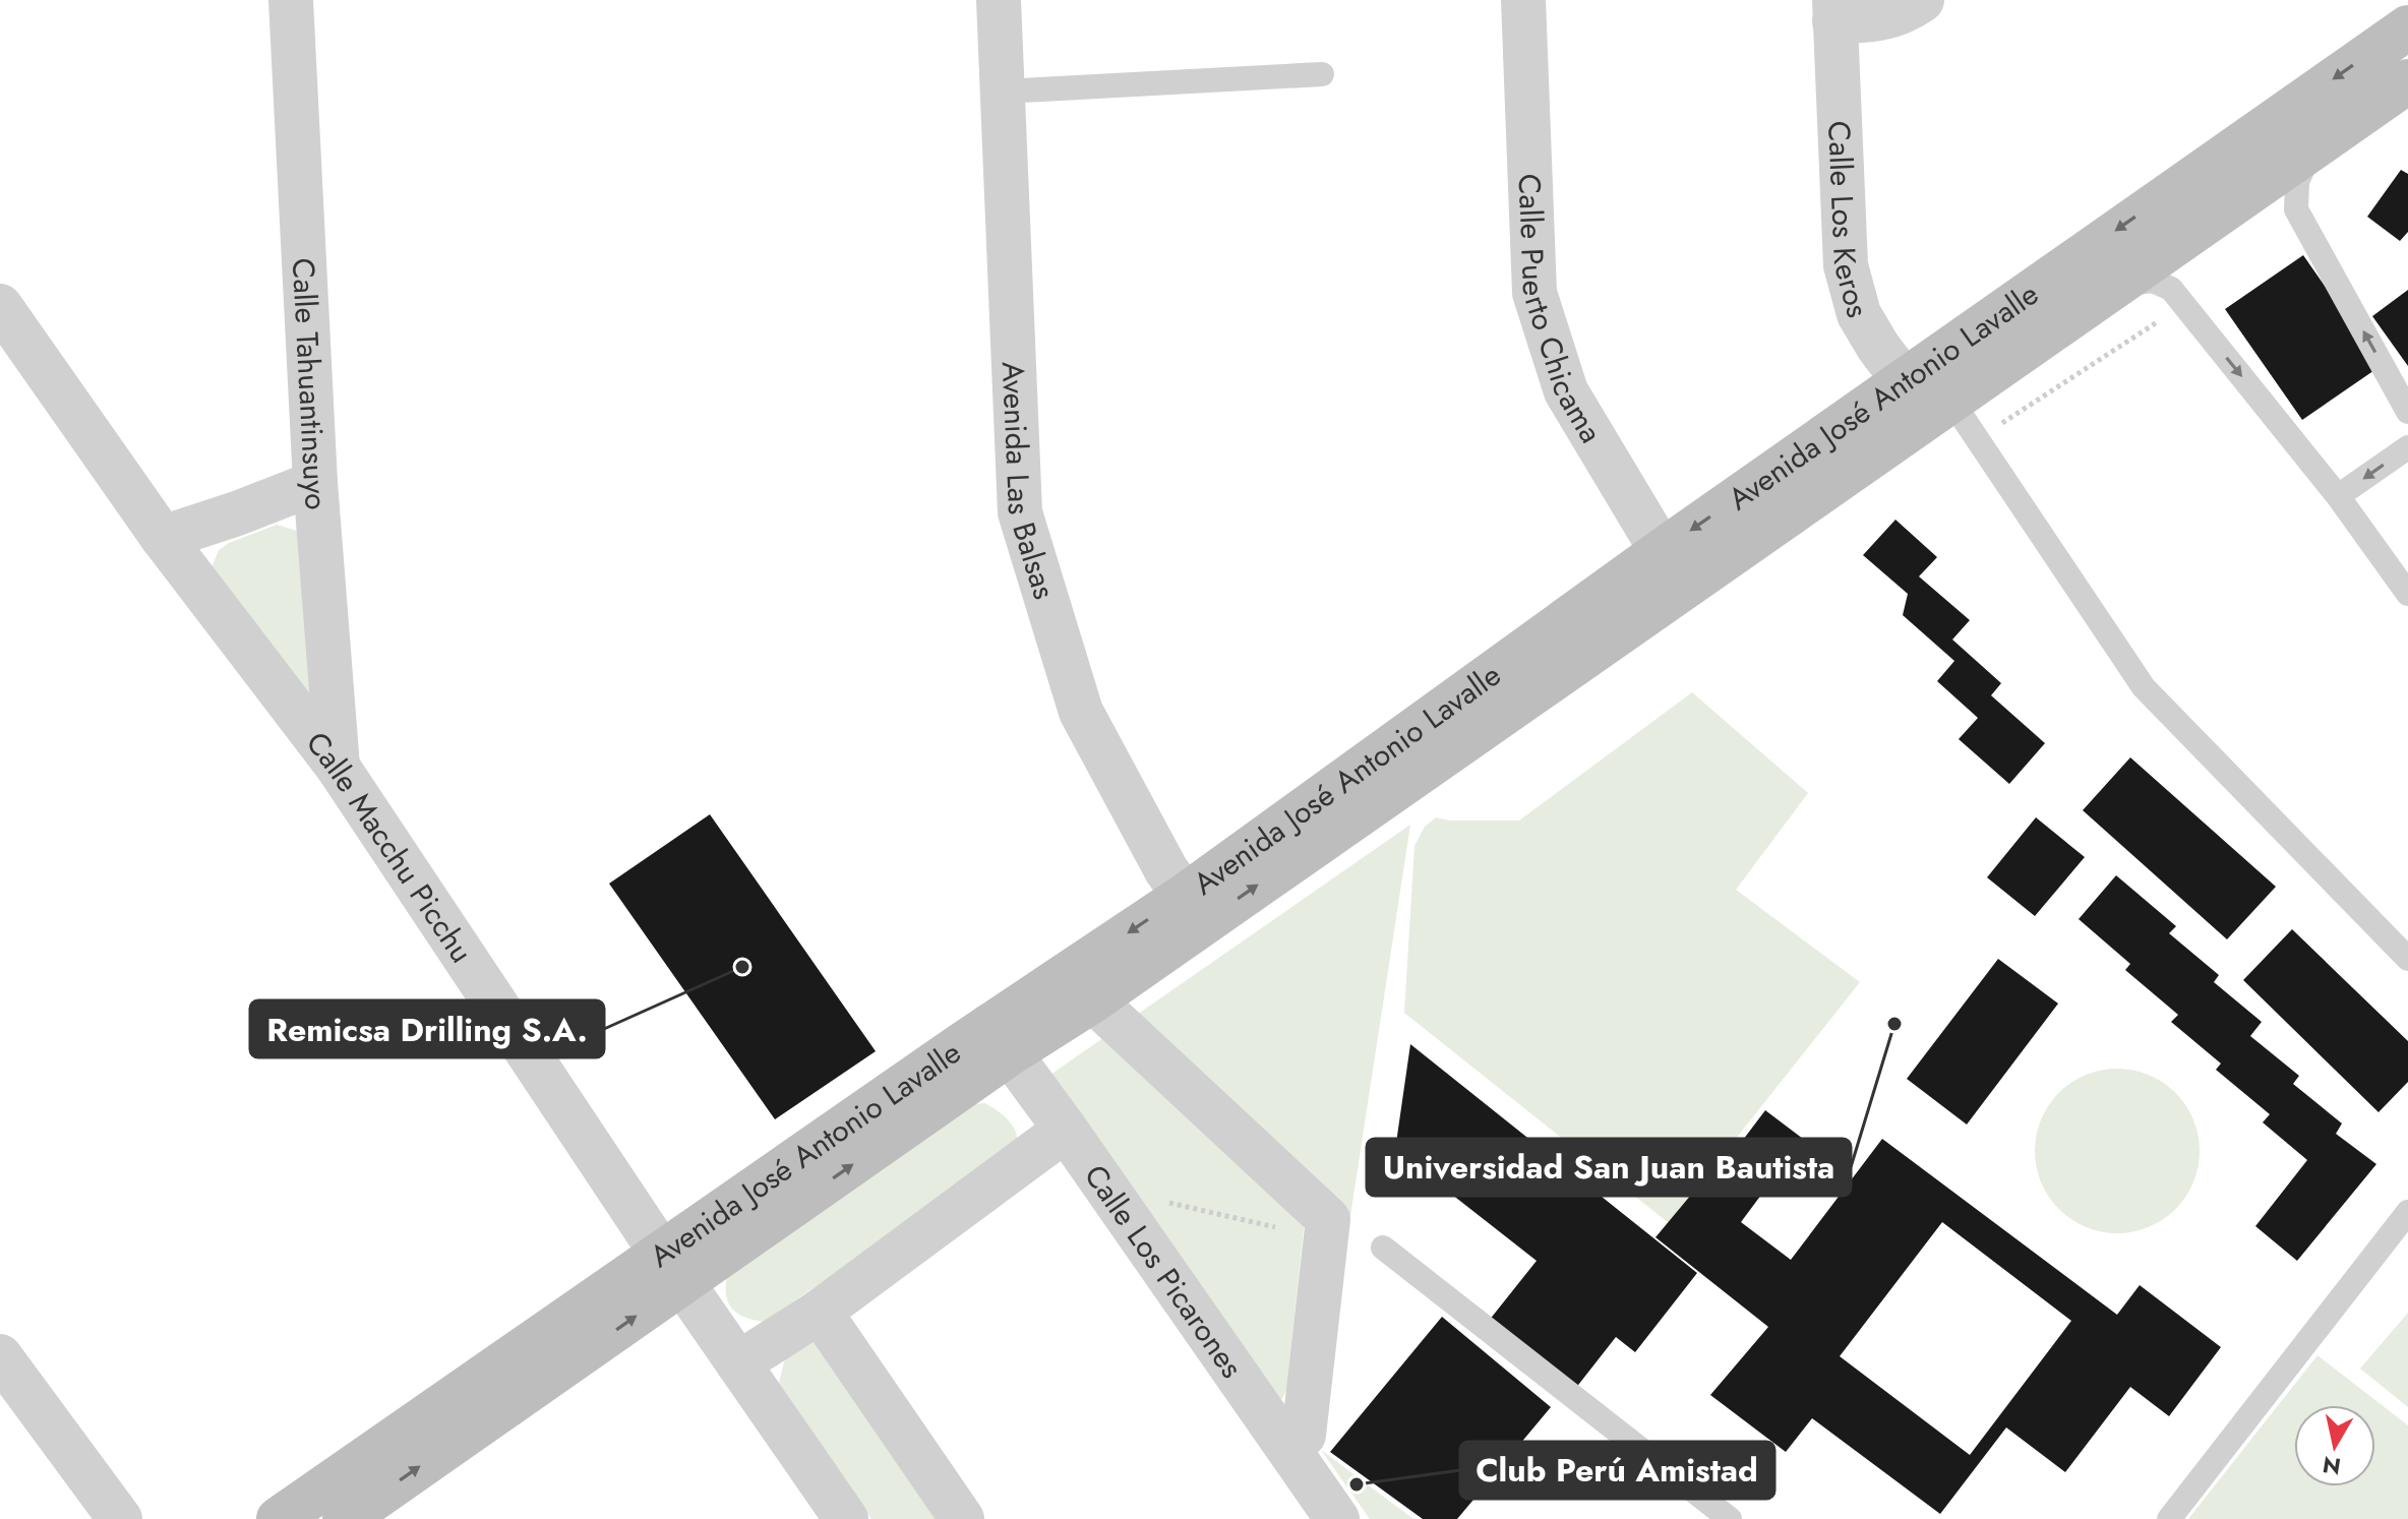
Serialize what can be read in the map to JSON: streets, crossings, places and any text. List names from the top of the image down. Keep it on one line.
{"streets":{"main road":["Avenida José Antonio Lavalle"],"street":["Calle Los Keros","Calle Puerto Chicama","Calle Tahuantinsuyo","Avenida Las Balsas","Calle Macchu Picchu","Calle Los Picarones"]},"crossings":[["Calle Los Keros","Avenida José Antonio Lavalle"],["Calle Puerto Chicama","Avenida José Antonio Lavalle"],["Calle Tahuantinsuyo","Calle Macchu Picchu"],["Avenida José Antonio Lavalle","Avenida Las Balsas"],["Avenida José Antonio Lavalle","Calle Macchu Picchu"],["Avenida José Antonio Lavalle","Calle Los Picarones"]],"places":["Remicsa Drilling S.A.","Universidad San Juan Bautista","Club Perú Amistad"],"north":"bottom"}
